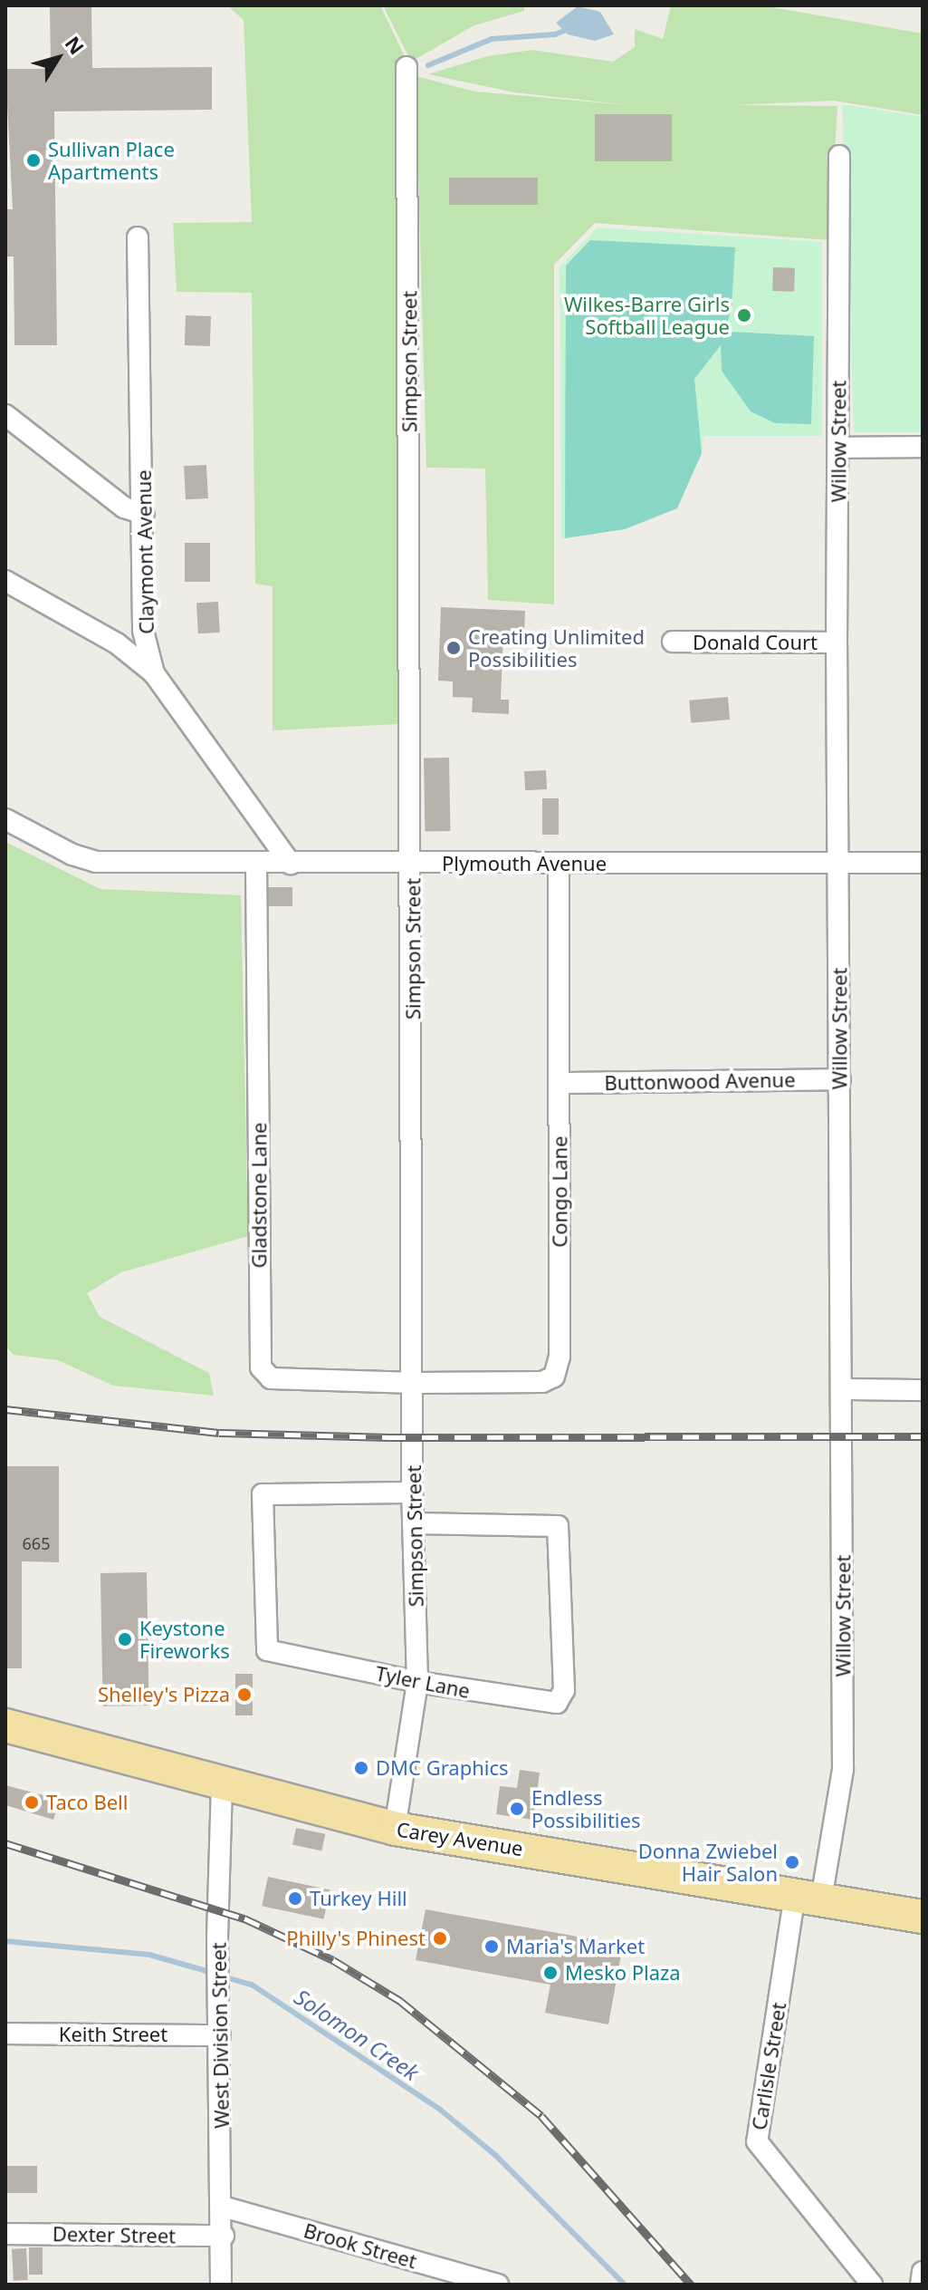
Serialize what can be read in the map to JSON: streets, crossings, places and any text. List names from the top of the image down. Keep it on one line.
{"streets":{"main road":["Carey Avenue"],"street":["Simpson Street","Willow Street","Claymont Avenue","Donald Court","Plymouth Avenue","Buttonwood Avenue","Congo Lane","Gladstone Lane","Tyler Lane","Keith Street","West Division Street","Carlisle Street","Dexter Street","Brook Street"]},"crossings":[["Simpson Street","Plymouth Avenue"],["Simpson Street","Congo Lane"],["Simpson Street","Gladstone Lane"],["Simpson Street","Tyler Lane"],["Simpson Street","Carey Avenue"],["Willow Street","Donald Court"],["Willow Street","Plymouth Avenue"],["Willow Street","Buttonwood Avenue"],["Willow Street","Carey Avenue"],["Willow Street","Carlisle Street"],["Claymont Avenue","Plymouth Avenue"],["Plymouth Avenue","Congo Lane"],["Plymouth Avenue","Gladstone Lane"],["Buttonwood Avenue","Congo Lane"],["Congo Lane","Gladstone Lane"],["Carey Avenue","West Division Street"],["Carey Avenue","Carlisle Street"],["Keith Street","West Division Street"],["West Division Street","Dexter Street"],["West Division Street","Brook Street"]],"water":["Solomon Creek"],"places":["Sullivan Place Apartments","Wilkes-Barre Girls Softball League","Creating Unlimited Possibilities","Keystone Fireworks","Shelley's Pizza","DMC Graphics","Taco Bell","Endless Possibilities","Donna Zwiebel Hair Salon","Turkey Hill","Philly's Phinest","Maria's Market","Mesko Plaza"],"house_numbers":["665"],"north":"top right"}
